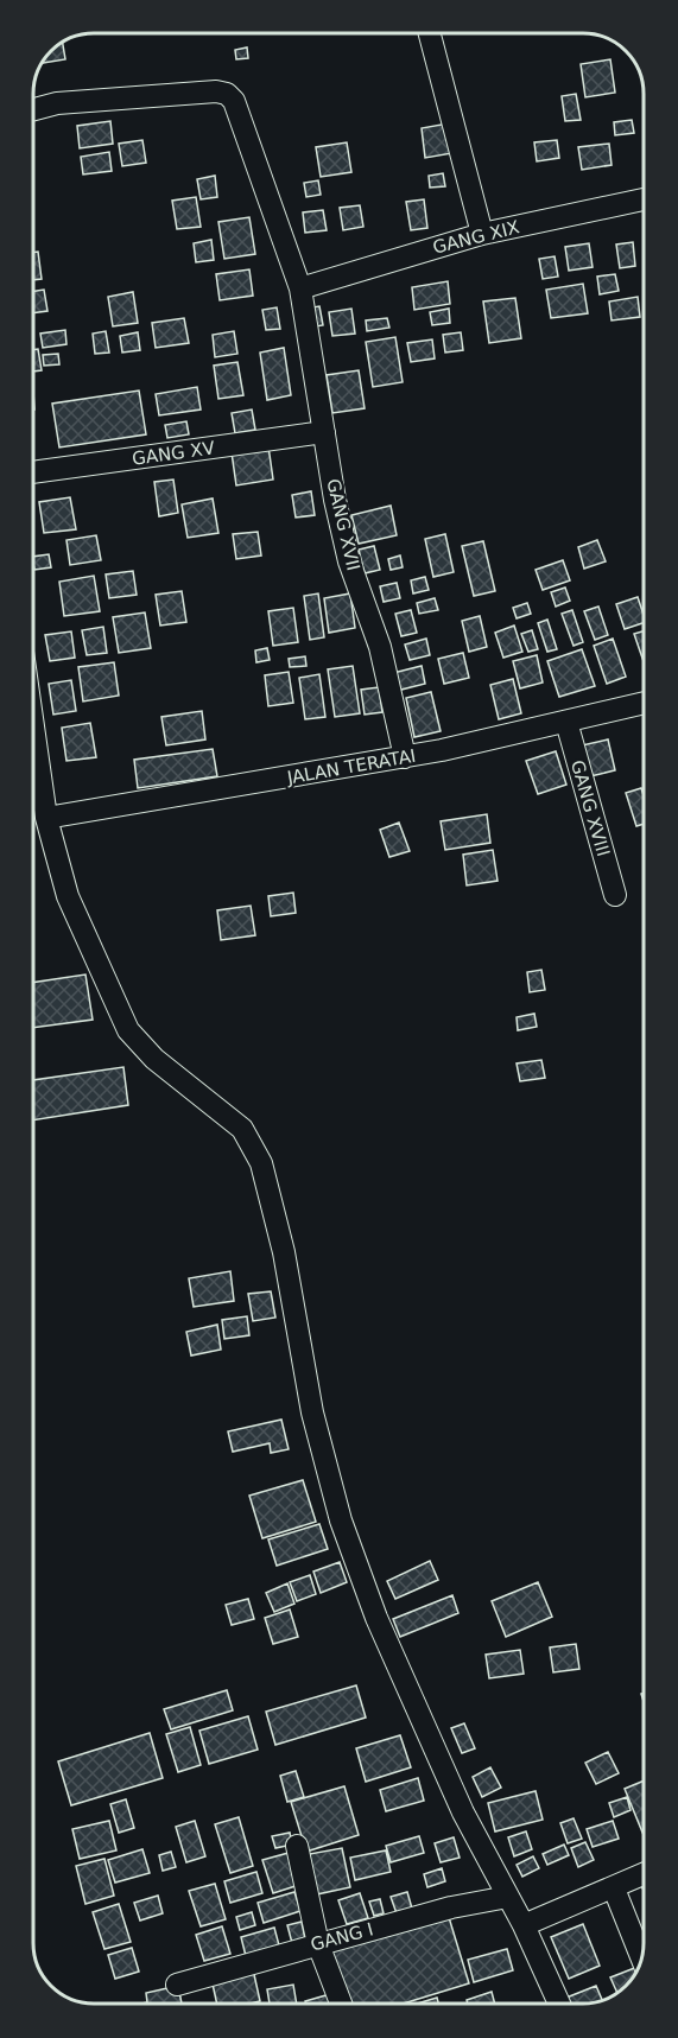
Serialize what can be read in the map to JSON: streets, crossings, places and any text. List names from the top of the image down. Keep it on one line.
{"streets":{"street":["GANG XIX","GANG XV","GANG XVII","JALAN TERATAI","GANG XVIII","GANG I"]},"crossings":[["GANG XIX","GANG XVII"],["GANG XV","GANG XVII"],["GANG XVII","JALAN TERATAI"],["JALAN TERATAI","GANG XVIII"]]}
